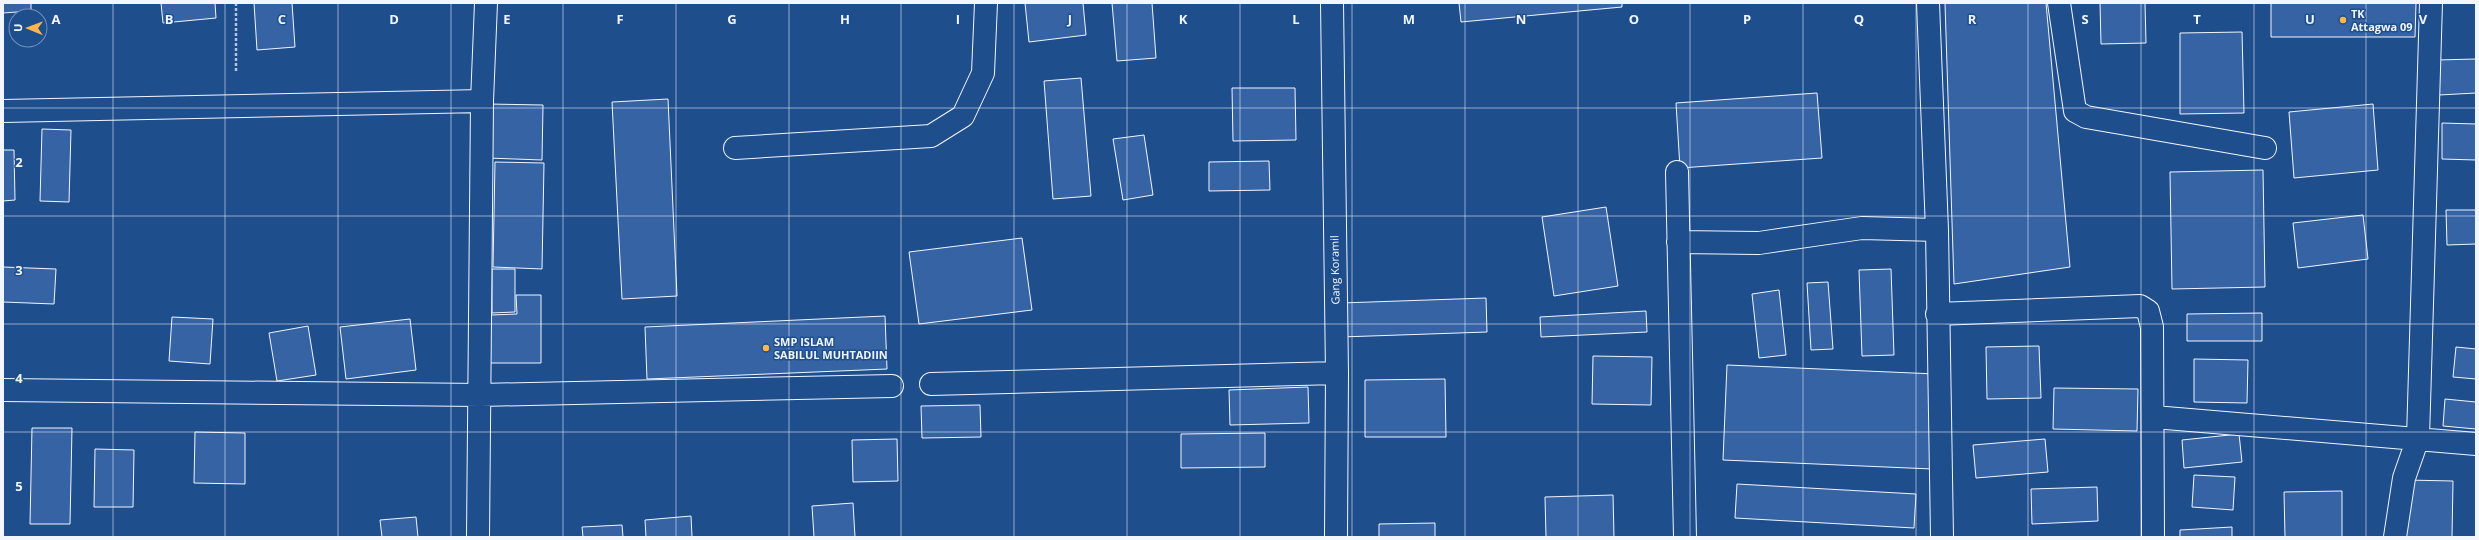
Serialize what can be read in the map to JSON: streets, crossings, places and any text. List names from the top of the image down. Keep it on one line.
{"streets":{"street":["Gang Koramil"]},"places":["TK Attagwa 09","SMP ISLAM SABILUL MUHTADIIN"],"north":"left","grid":{"columns":["A","B","C","D","E","F","G","H","I","J","K","L","M","N","O","P","Q","R","S","T","U","V"],"rows":["2","3","4","5"]}}
